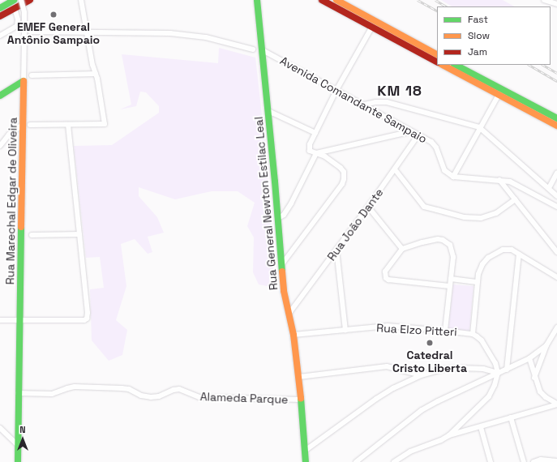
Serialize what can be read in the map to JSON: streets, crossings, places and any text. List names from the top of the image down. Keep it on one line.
{"streets":{"main road":["Rua Marechal Edgar de Oliveira","Rua General Newton Estilac Leal"],"street":["Avenida Comandante Sampaio","Rua João Dante","Rua Elzo Pitteri","Alameda Parque"]},"crossings":[["Avenida Comandante Sampaio","Rua General Newton Estilac Leal"],["Avenida Comandante Sampaio","Rua João Dante"],["Rua Marechal Edgar de Oliveira","Alameda Parque"],["Rua General Newton Estilac Leal","Rua João Dante"],["Rua General Newton Estilac Leal","Rua Elzo Pitteri"],["Rua General Newton Estilac Leal","Alameda Parque"]],"districts":["KM 18"],"places":["EMEF General Antônio Sampaio","Catedral Cristo Liberta"],"legend":["Fast","Slow","Jam"],"north":"top"}
